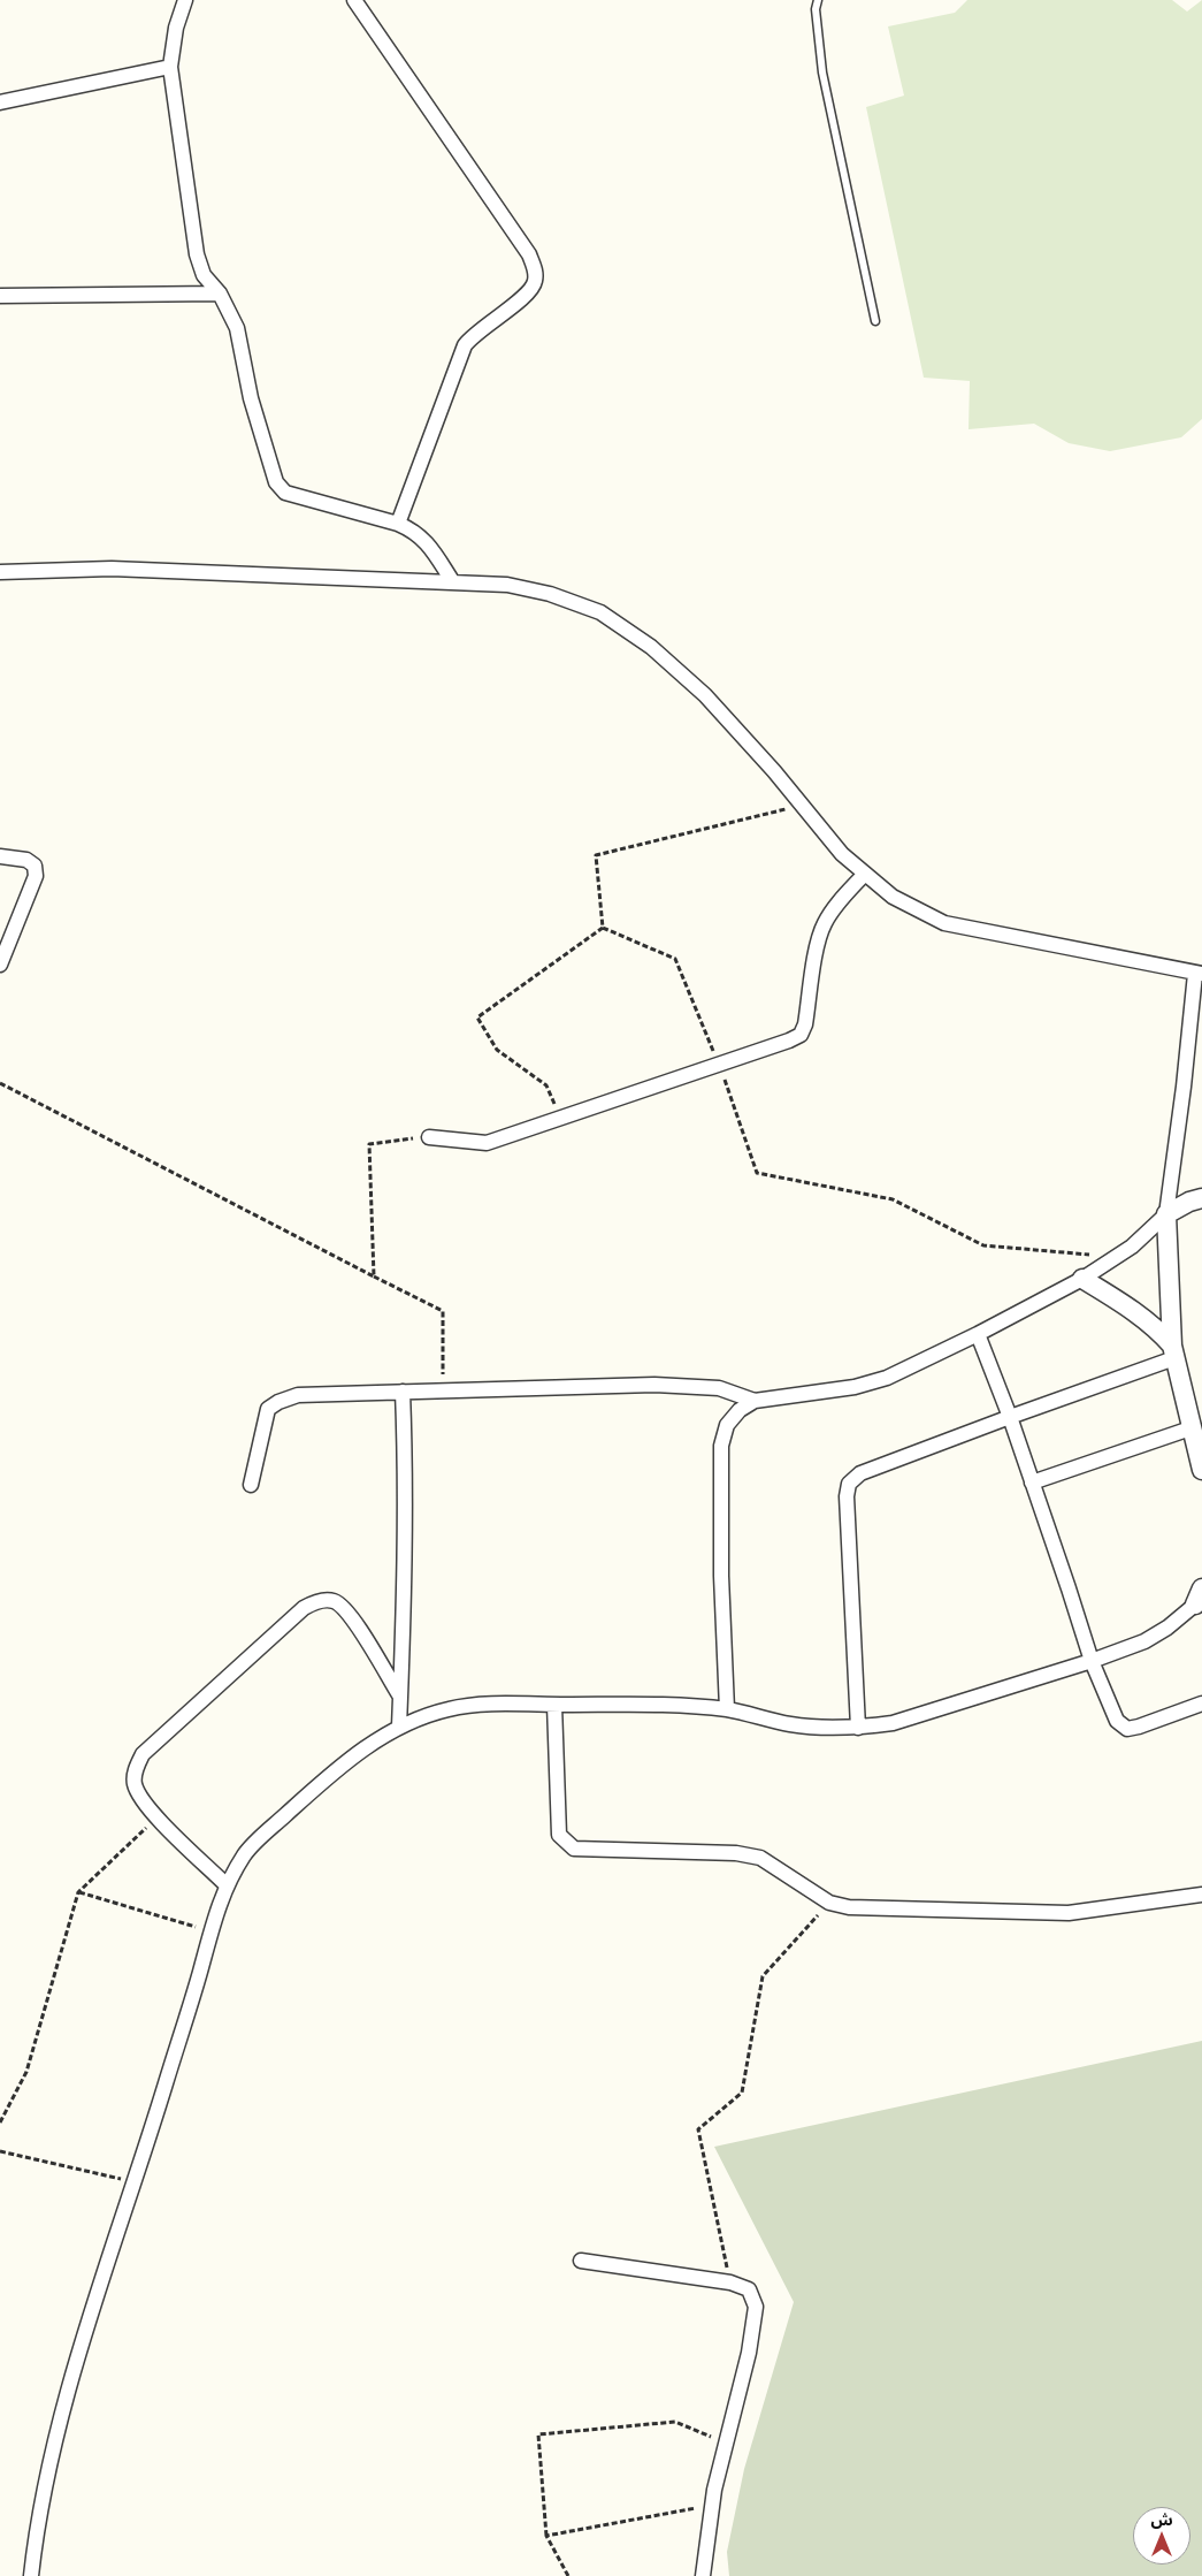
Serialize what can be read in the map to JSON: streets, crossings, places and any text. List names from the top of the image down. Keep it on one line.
{"north":"top"}
